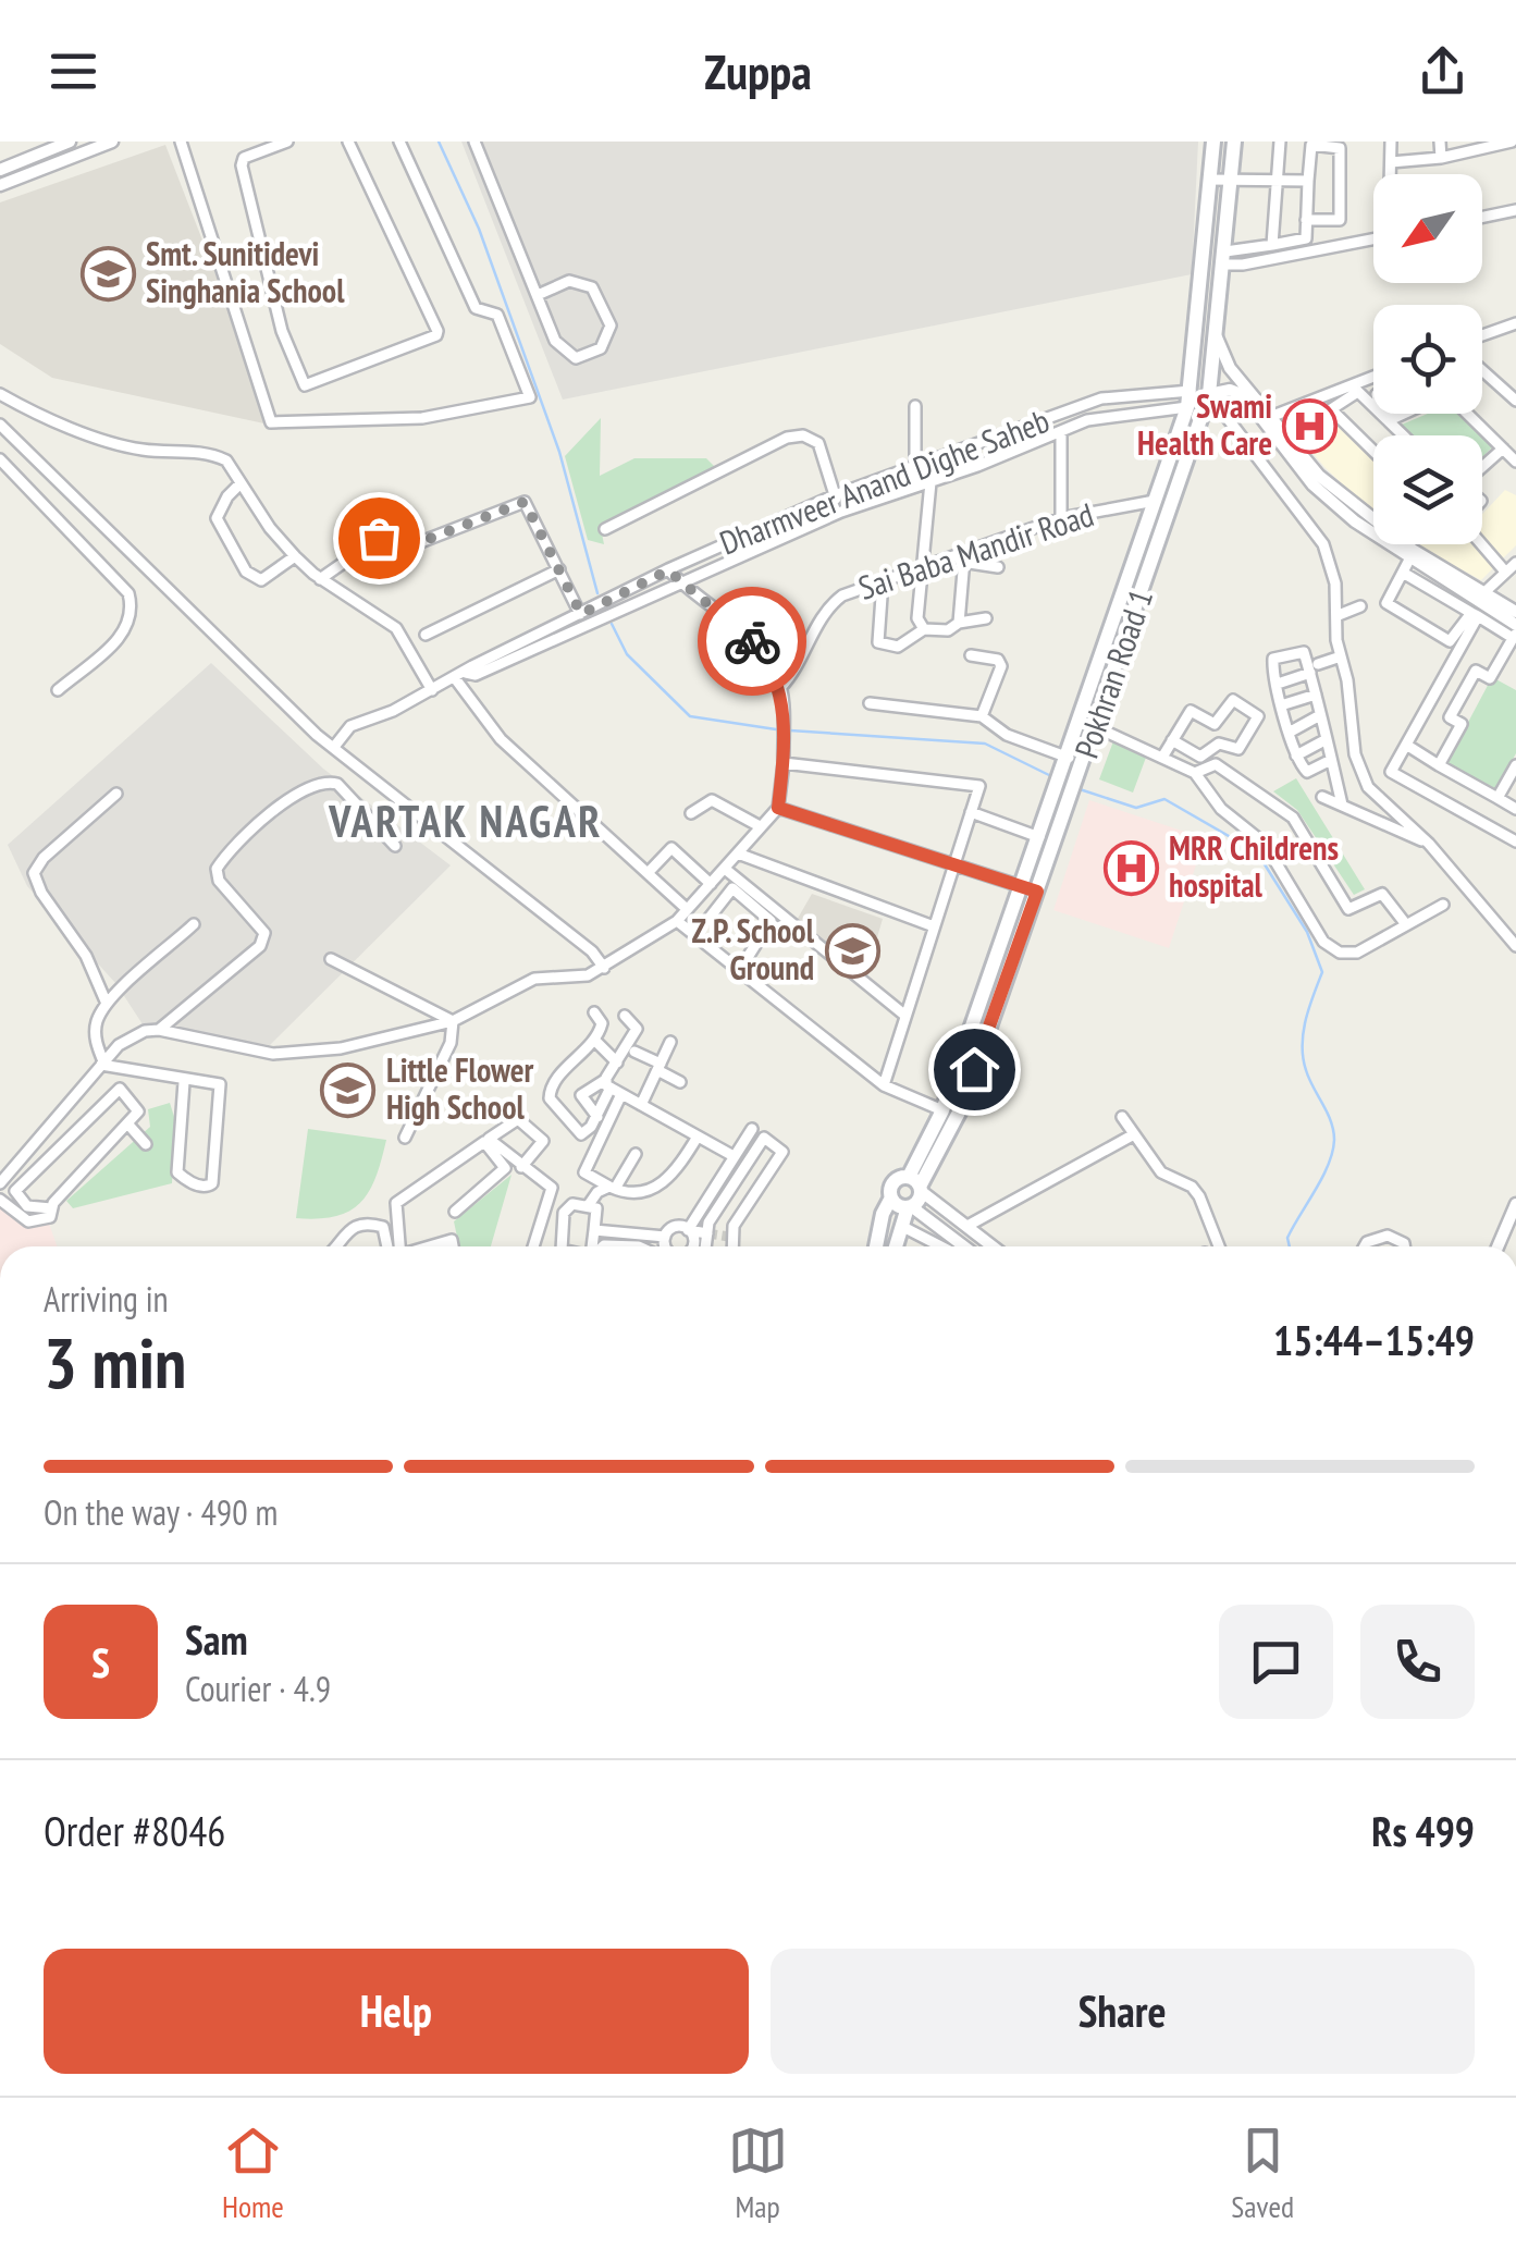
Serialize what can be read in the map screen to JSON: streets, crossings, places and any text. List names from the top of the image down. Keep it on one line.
{"streets":{"main road":["Pokhran Road 1"],"street":["Dharmveer Anand Dighe Saheb","Sai Baba Mandir Road"]},"crossings":[["Dharmveer Anand Dighe Saheb","Pokhran Road 1"],["Sai Baba Mandir Road","Pokhran Road 1"]],"districts":["VARTAK NAGAR"],"places":{"school or university":["Smt. Sunitidevi Singhania School","Z.P. School Ground","Little Flower High School"],"hospital":["Swami Health Care","MRR Childrens hospital"]},"north":"bottom left","page":{"header":"Zuppa","heading":["3 min","Arriving in","15:44–15:49"],"panel":["Sam","Courier · 4.9","Order #8046","Rs 499"],"bar":"On the way · 490 m","round":"S","buttons":["Help","Share"],"tabs":["Home","Map","Saved"]}}
